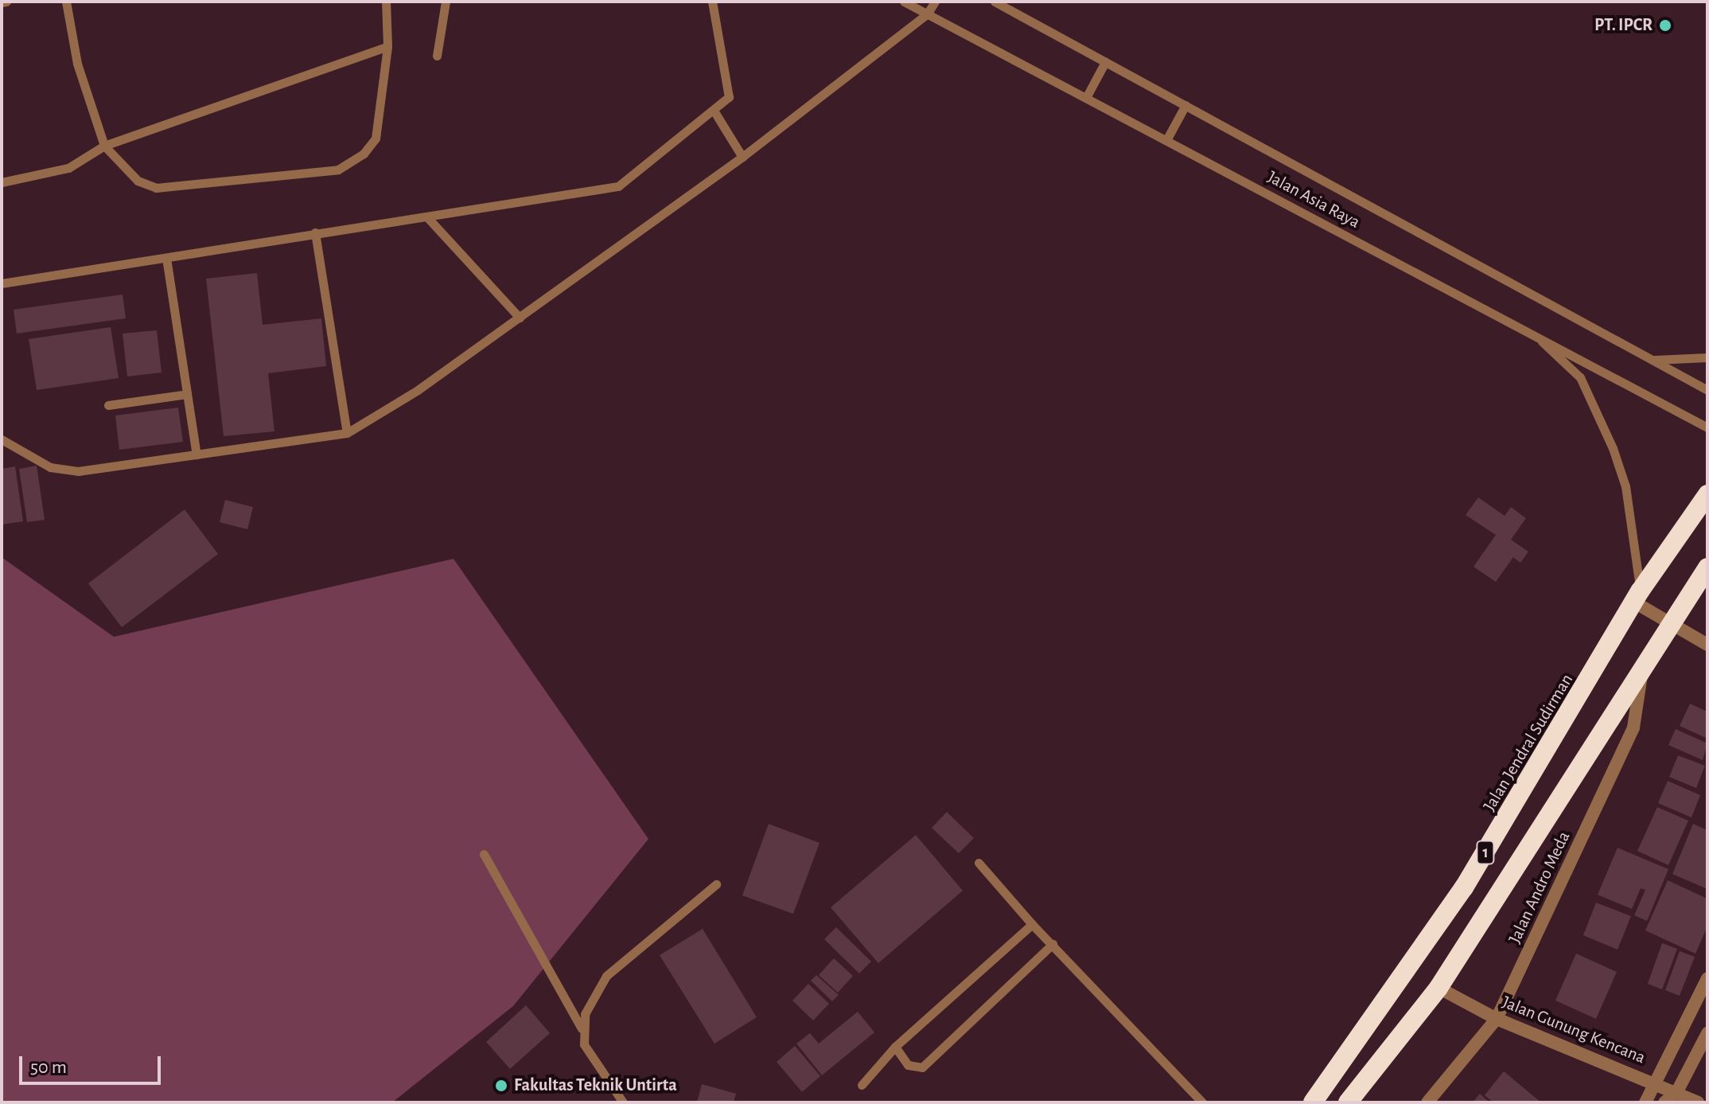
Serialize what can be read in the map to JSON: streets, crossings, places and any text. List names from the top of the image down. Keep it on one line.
{"streets":{"highway":["Jalan Jendral Sudirman","1"],"street":["Jalan Andro Meda","Jalan Gunung Kencana"],"lane":["Jalan Asia Raya"]},"crossings":[["1","Jalan Andro Meda"],["1","Jalan Gunung Kencana"],["Jalan Andro Meda","Jalan Gunung Kencana"]],"places":["PT. IPCR","Fakultas Teknik Untirta"],"scale_bar":"50 m"}
